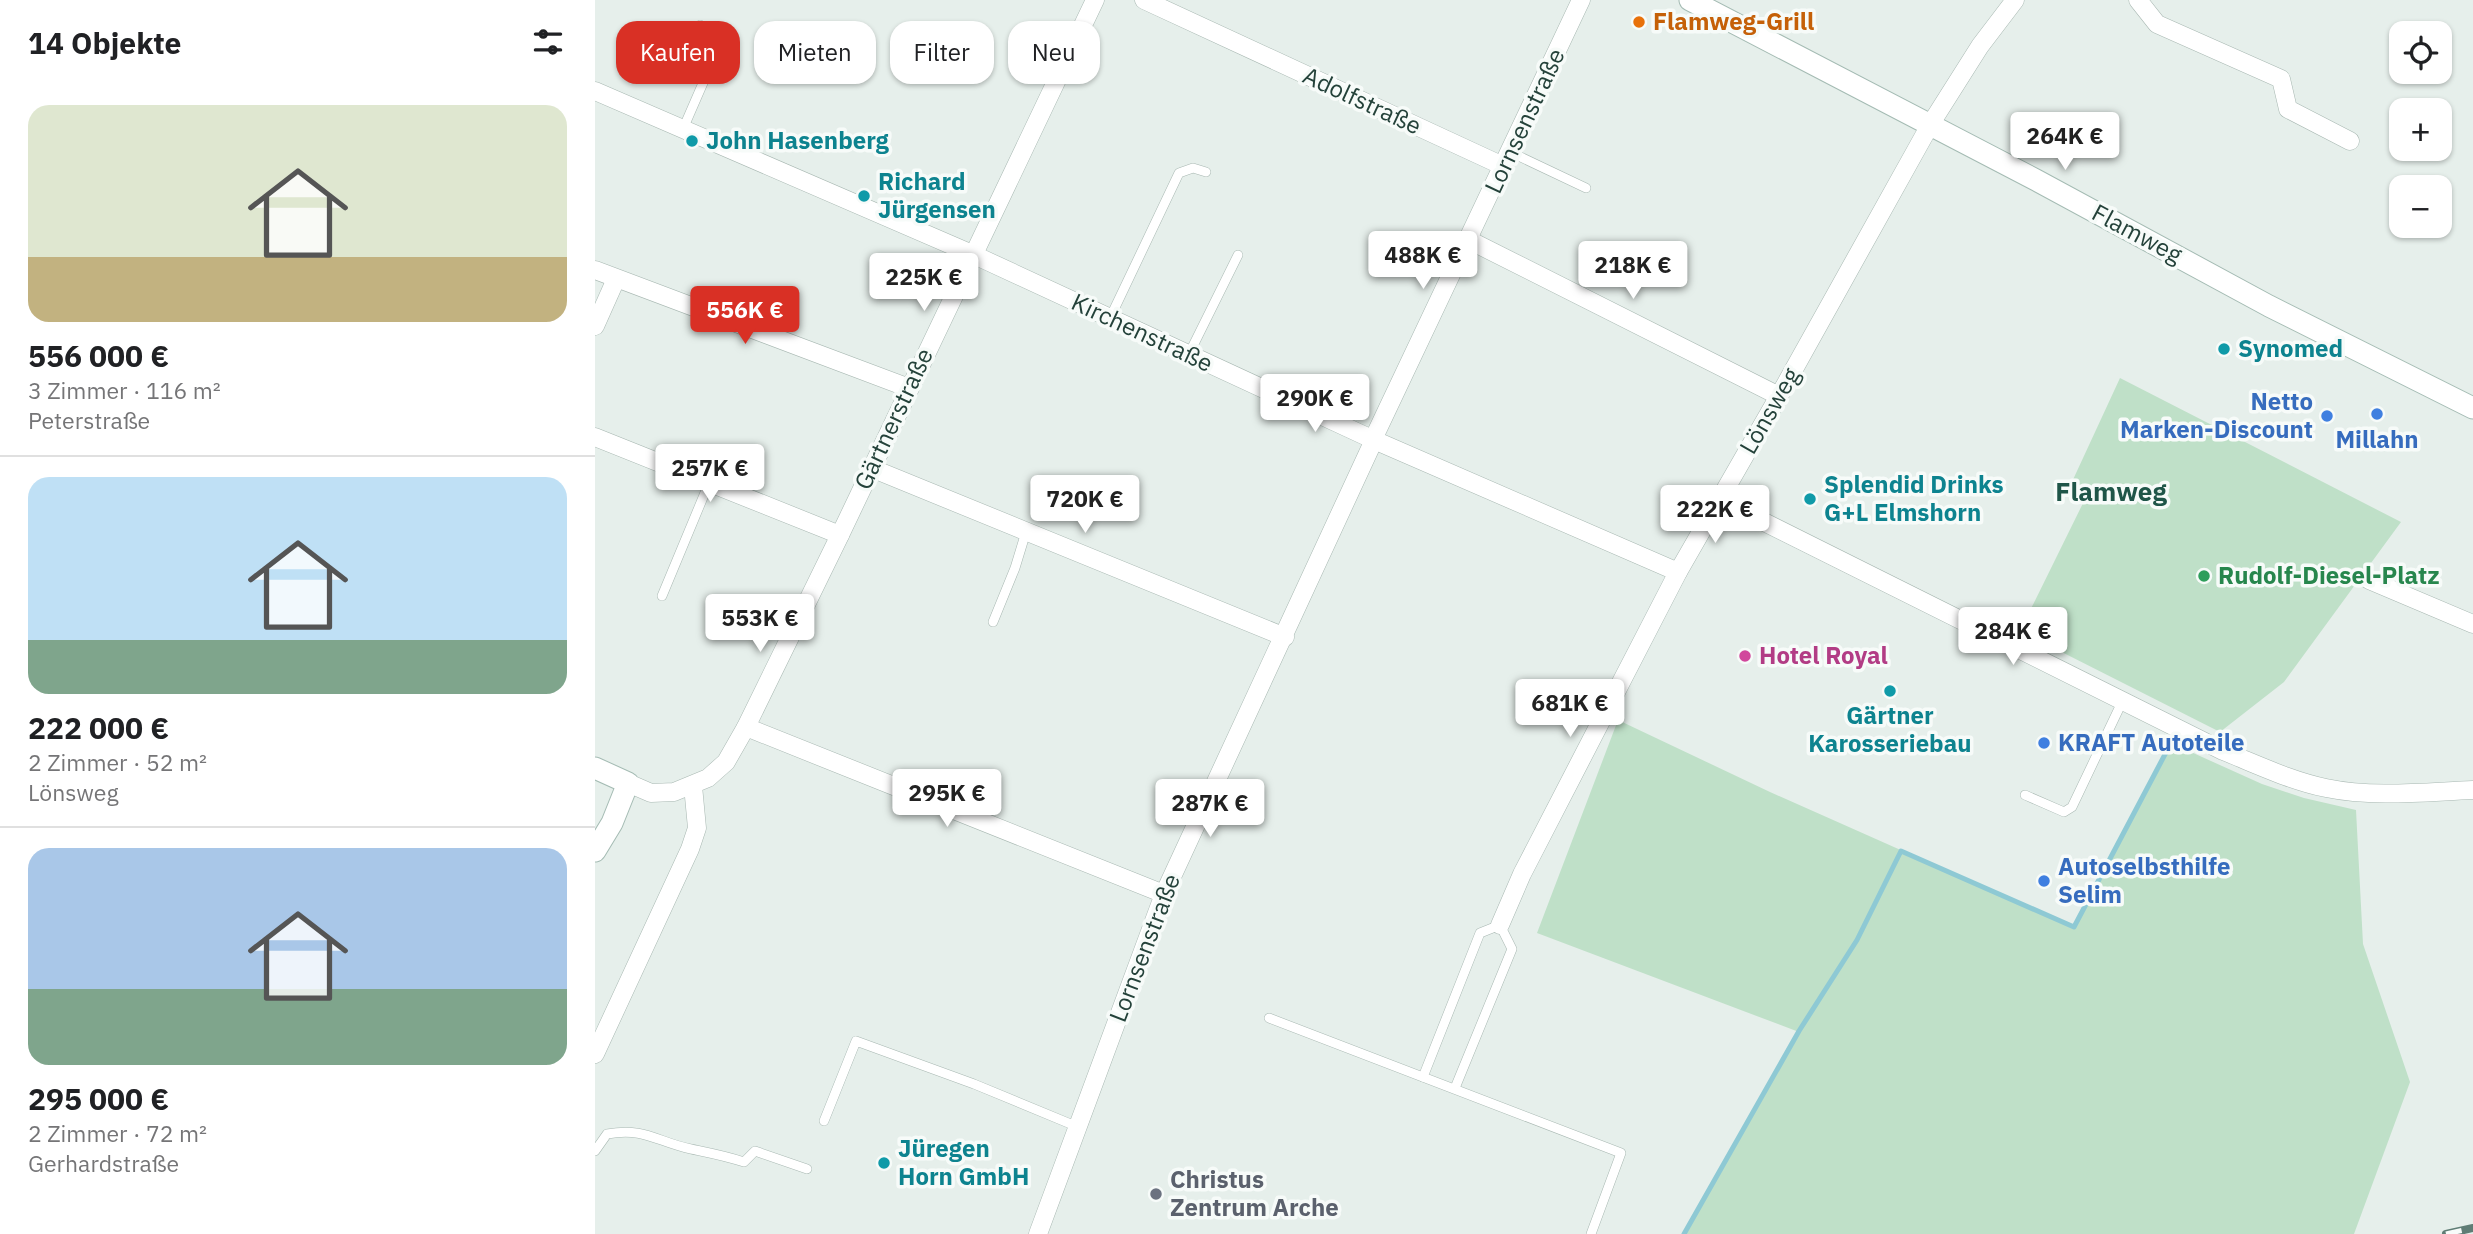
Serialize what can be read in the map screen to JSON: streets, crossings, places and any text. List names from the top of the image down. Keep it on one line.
{"streets":{"main road":["Flamweg"],"street":["Adolfstraße","Lornsenstraße","Kirchenstraße","Lönsweg","Gärtnerstraße"]},"crossings":[["Adolfstraße","Lornsenstraße"],["Lornsenstraße","Kirchenstraße"],["Flamweg","Lönsweg"],["Kirchenstraße","Lönsweg"],["Kirchenstraße","Gärtnerstraße"]],"districts":["Flamweg"],"places":["Flamweg-Grill","John Hasenberg","Richard Jürgensen","Synomed","Millahn","Netto Marken-Discount","Splendid Drinks G+L Elmshorn","Rudolf-Diesel-Platz","Hotel Royal","Gärtner Karosseriebau","KRAFT Autoteile","Autoselbsthilfe Selim","Jüregen Horn GmbH","Christus Zentrum Arche"],"page":{"heading":"14 Objekte","map_buttons":["+","−"],"chip":["Kaufen","Mieten","Filter","Neu"],"list":[{"name":"556 000 €","note":"3 Zimmer · 116 m² · Peterstraße"},{"name":"222 000 €","note":"2 Zimmer · 52 m² · Lönsweg"},{"name":"295 000 €","note":"2 Zimmer · 72 m² · Gerhardstraße"}],"price":["264K €","488K €","218K €","225K €","556K €","290K €","257K €","720K €","222K €","553K €","284K €","681K €","295K €","287K €"]}}
